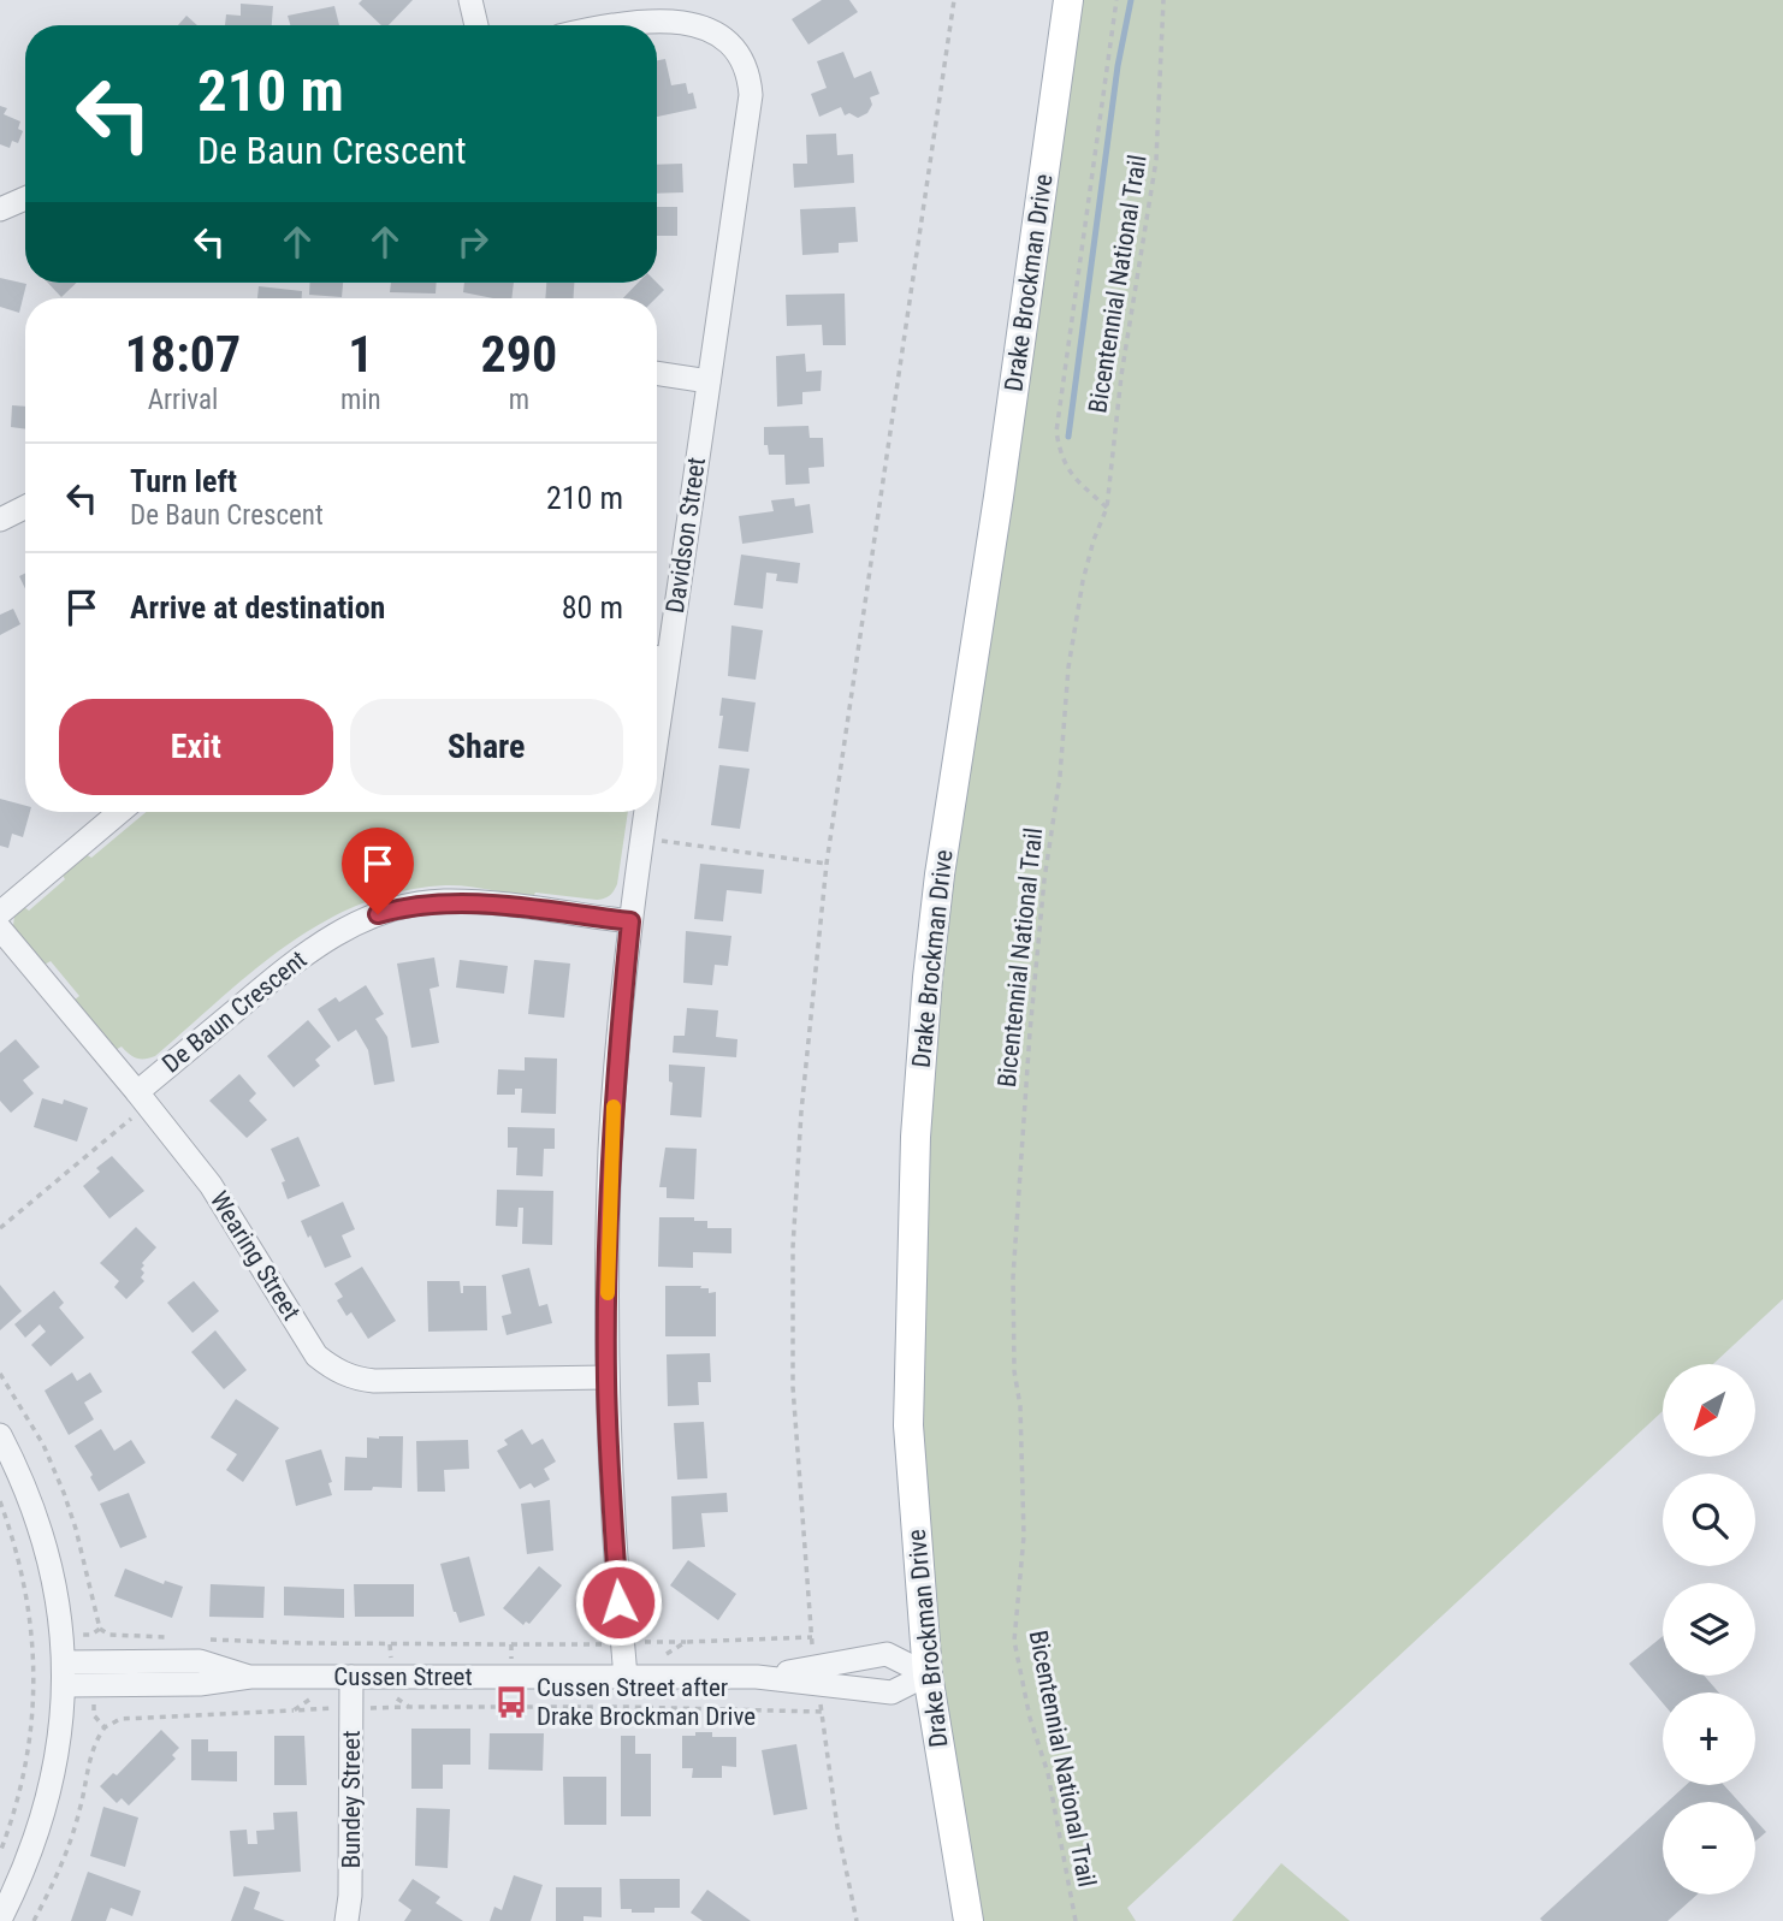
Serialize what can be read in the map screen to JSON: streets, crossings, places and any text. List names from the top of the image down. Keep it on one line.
{"streets":{"main road":["Drake Brockman Drive"],"street":["Davidson Street","De Baun Crescent","Wearing Street","Cussen Street","Bundey Street"],"path":["Bicentennial National Trail"]},"crossings":[["Drake Brockman Drive","Cussen Street"],["Davidson Street","De Baun Crescent"],["Davidson Street","Wearing Street"],["Davidson Street","Cussen Street"],["De Baun Crescent","Wearing Street"],["Cussen Street","Bundey Street"]],"places":{"bus stop":["Cussen Street after Drake Brockman Drive"]},"north":"bottom left","page":{"turn":["210 m","De Baun Crescent"],"eta":["18:07","Arrival","1","min","290","m"],"list":[{"name":"Turn left","note":"De Baun Crescent","value":"210 m"},{"name":"Arrive at destination","value":"80 m"}],"buttons":["Exit","Share"],"map_buttons":["+","−"]}}
